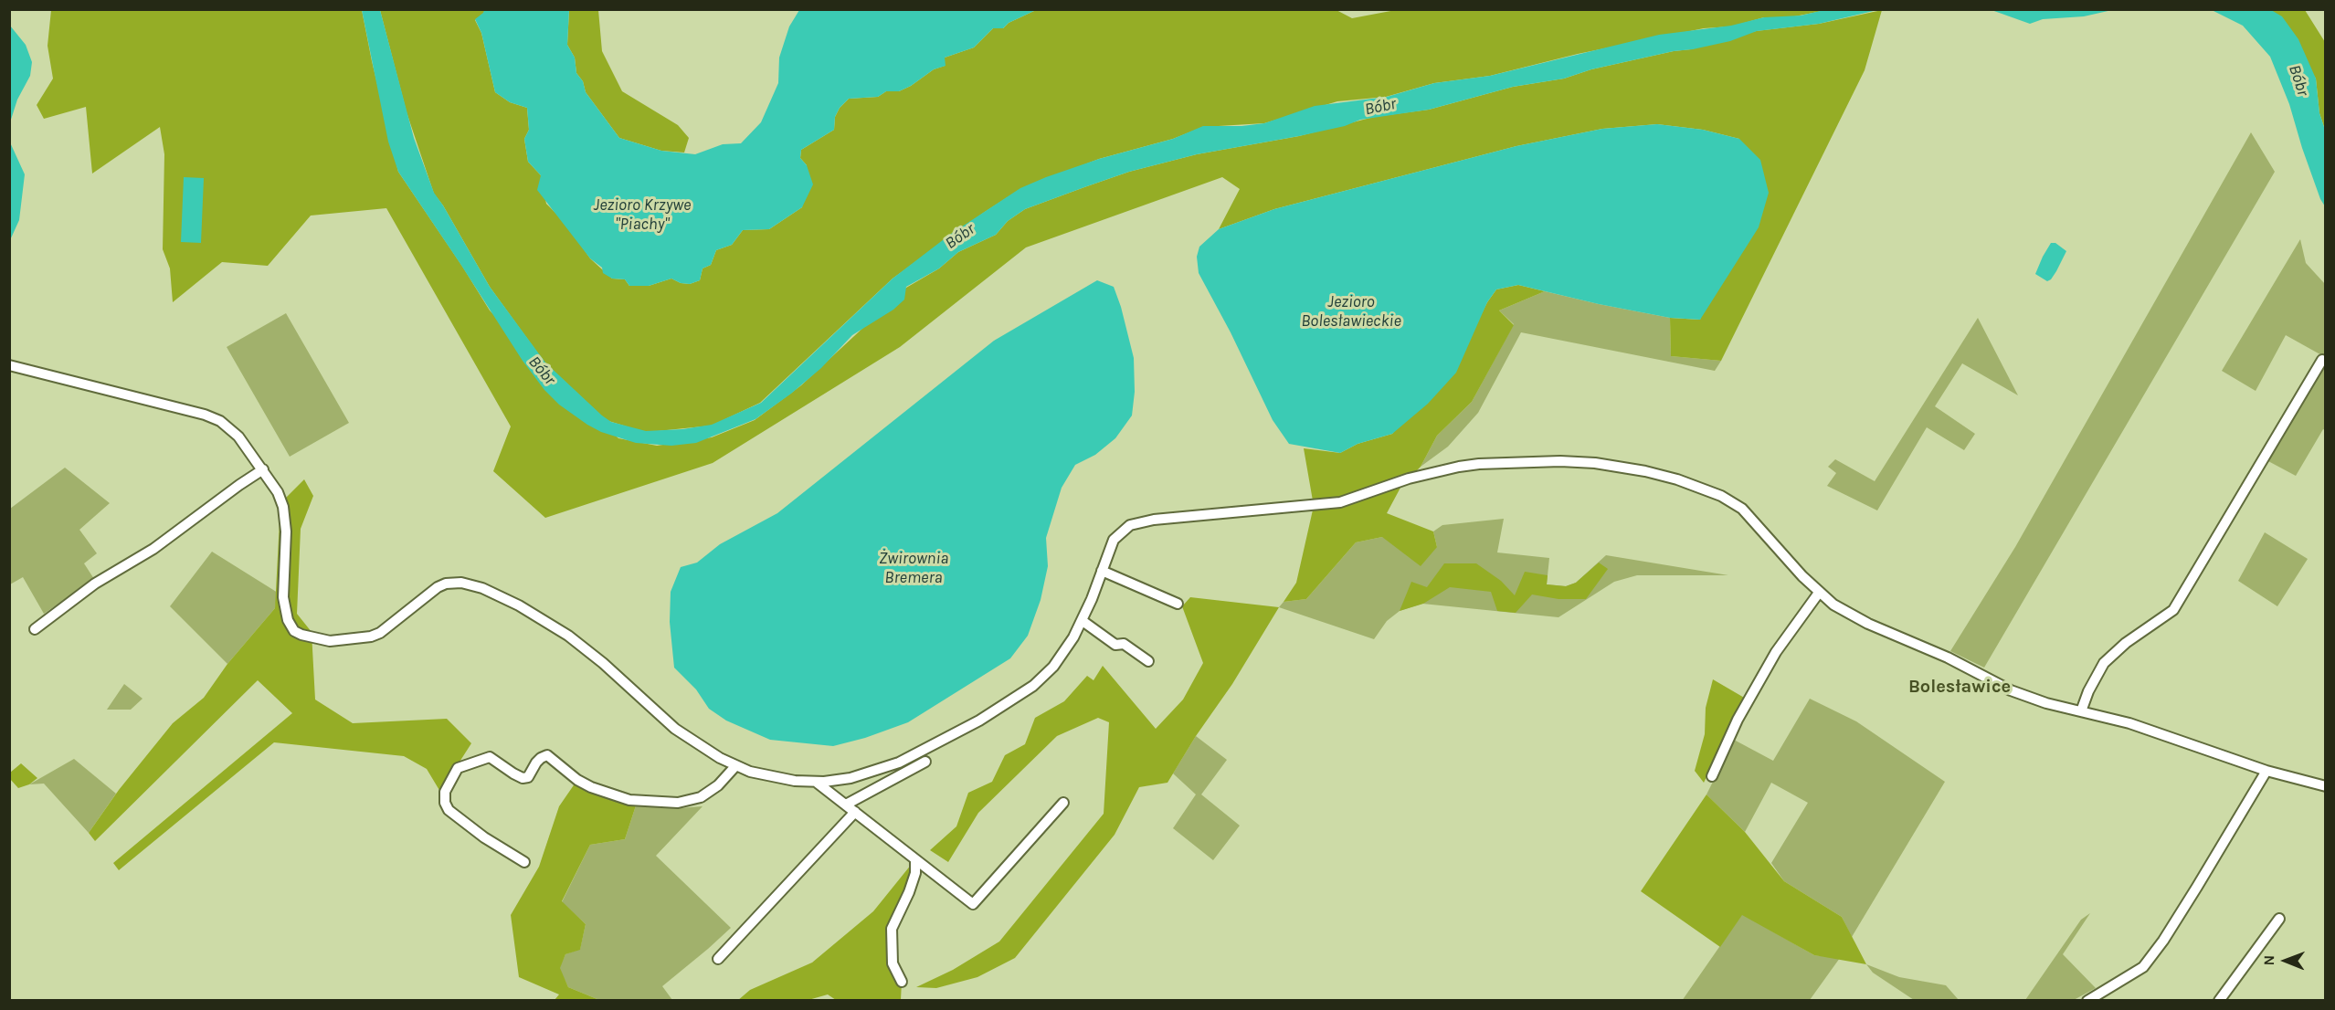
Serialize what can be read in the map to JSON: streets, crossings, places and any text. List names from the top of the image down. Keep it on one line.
{"districts":["Bolesławice"],"water":["Bóbr","Jezioro Krzywe \"Piachy\"","Jezioro Bolesławieckie","Żwirownia Bremera"],"north":"left"}
